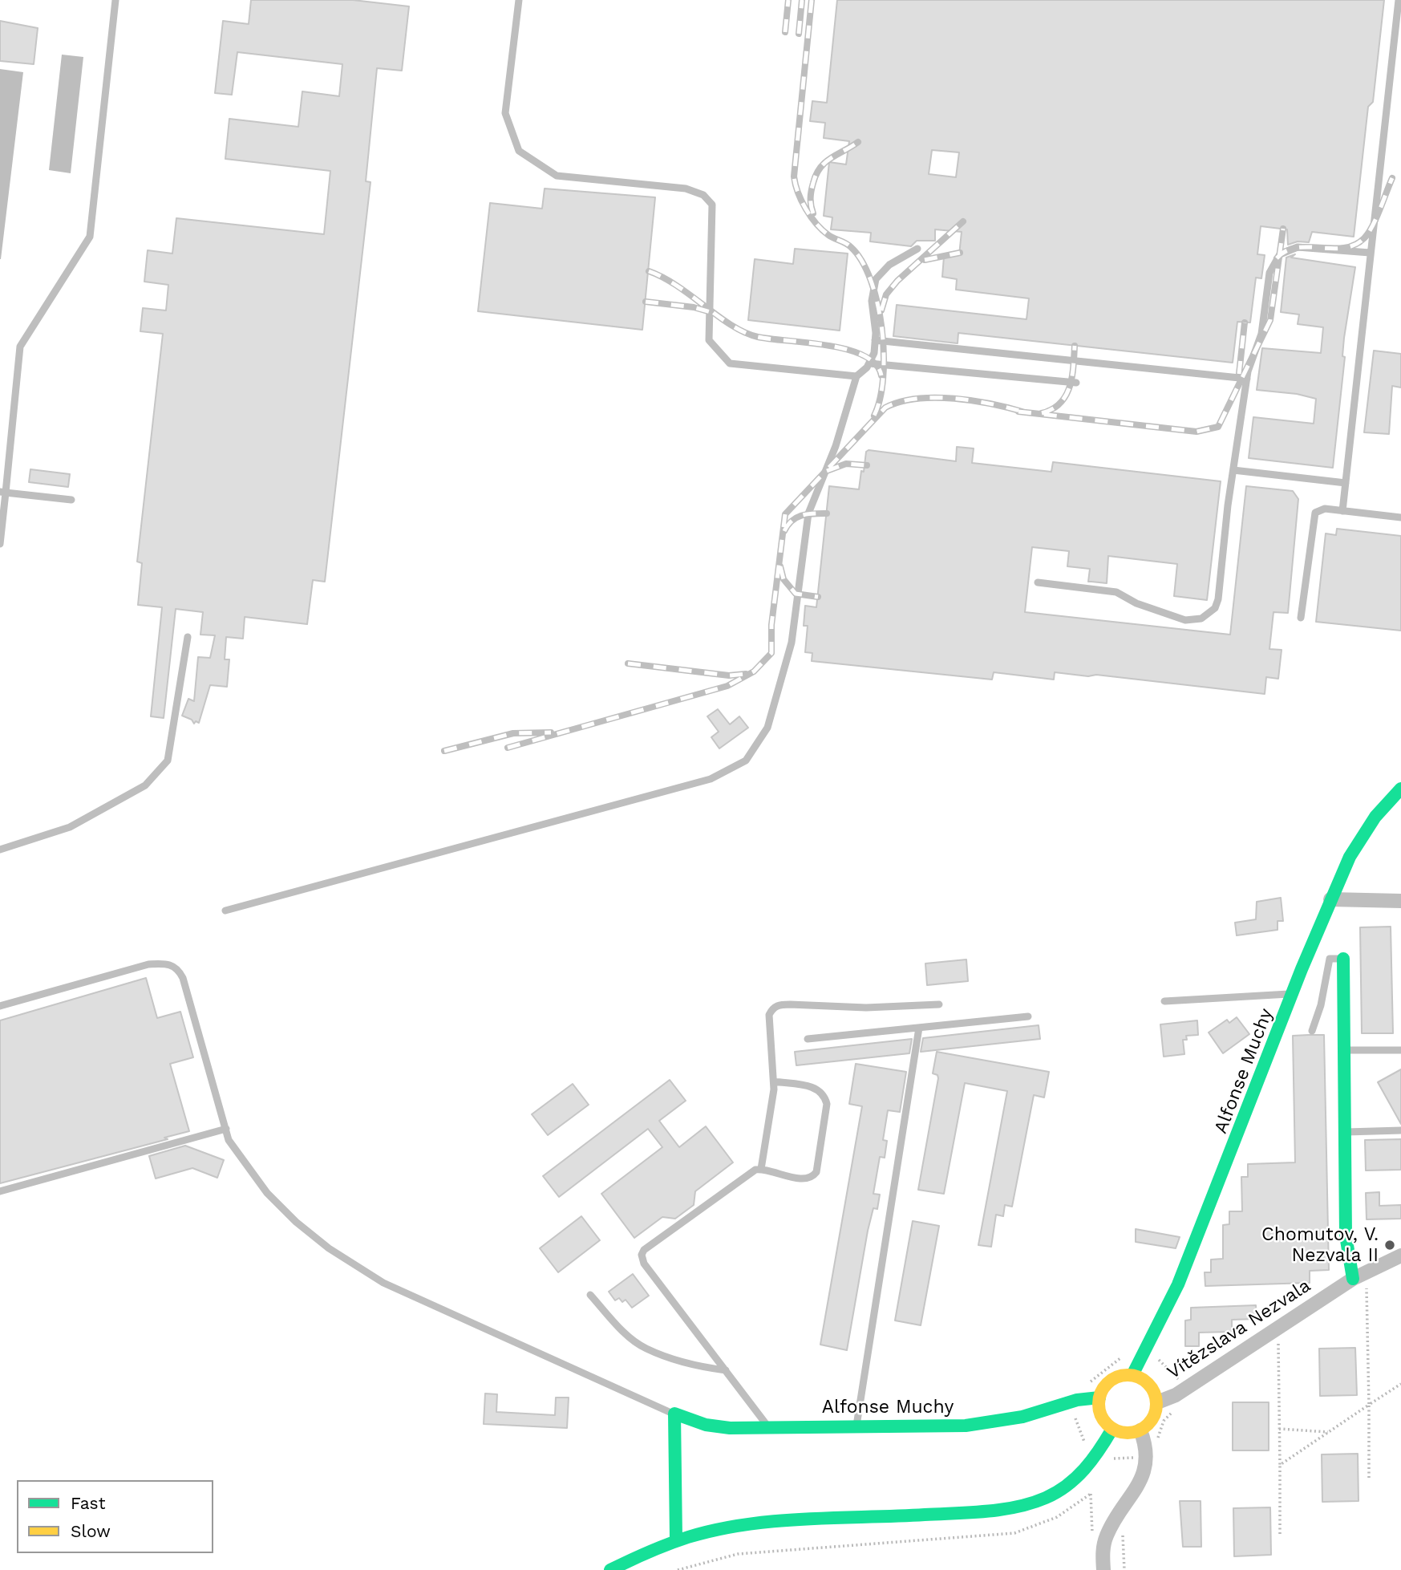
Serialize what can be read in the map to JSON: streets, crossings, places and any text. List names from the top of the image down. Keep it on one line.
{"streets":{"main road":["Alfonse Muchy"],"street":["Vítězslava Nezvala"]},"crossings":[["Alfonse Muchy","Vítězslava Nezvala"]],"places":["Chomutov, V. Nezvala II"],"legend":["Fast","Slow"]}
